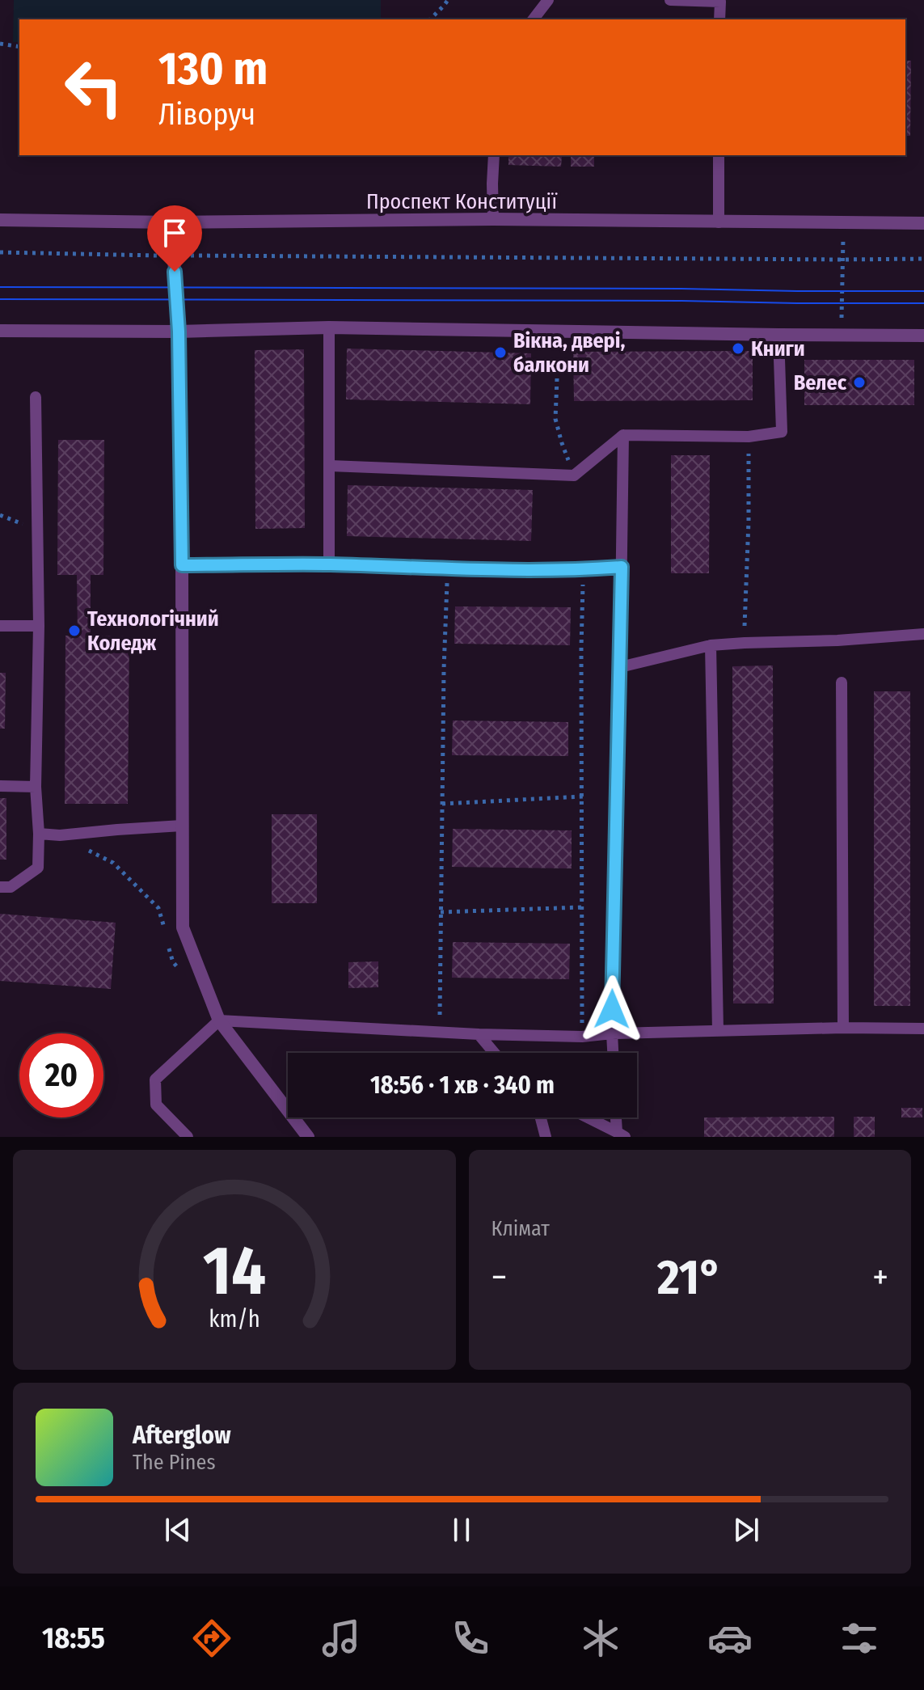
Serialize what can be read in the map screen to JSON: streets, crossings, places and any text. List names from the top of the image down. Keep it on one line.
{"streets":{"street":["Проспект Конституції"]},"places":["Книги","Вікна, двері, балкони","Велес","Технологічний Коледж"],"page":{"turn":["130 m","Ліворуч"],"limit":"20","trip":"18:56 · 1 хв · 340 m","tile":"Клімат","heat":["−","21°","+"],"song":["Afterglow","The Pines"],"tabs":"18:55","gauge":["14","km/h"]}}
